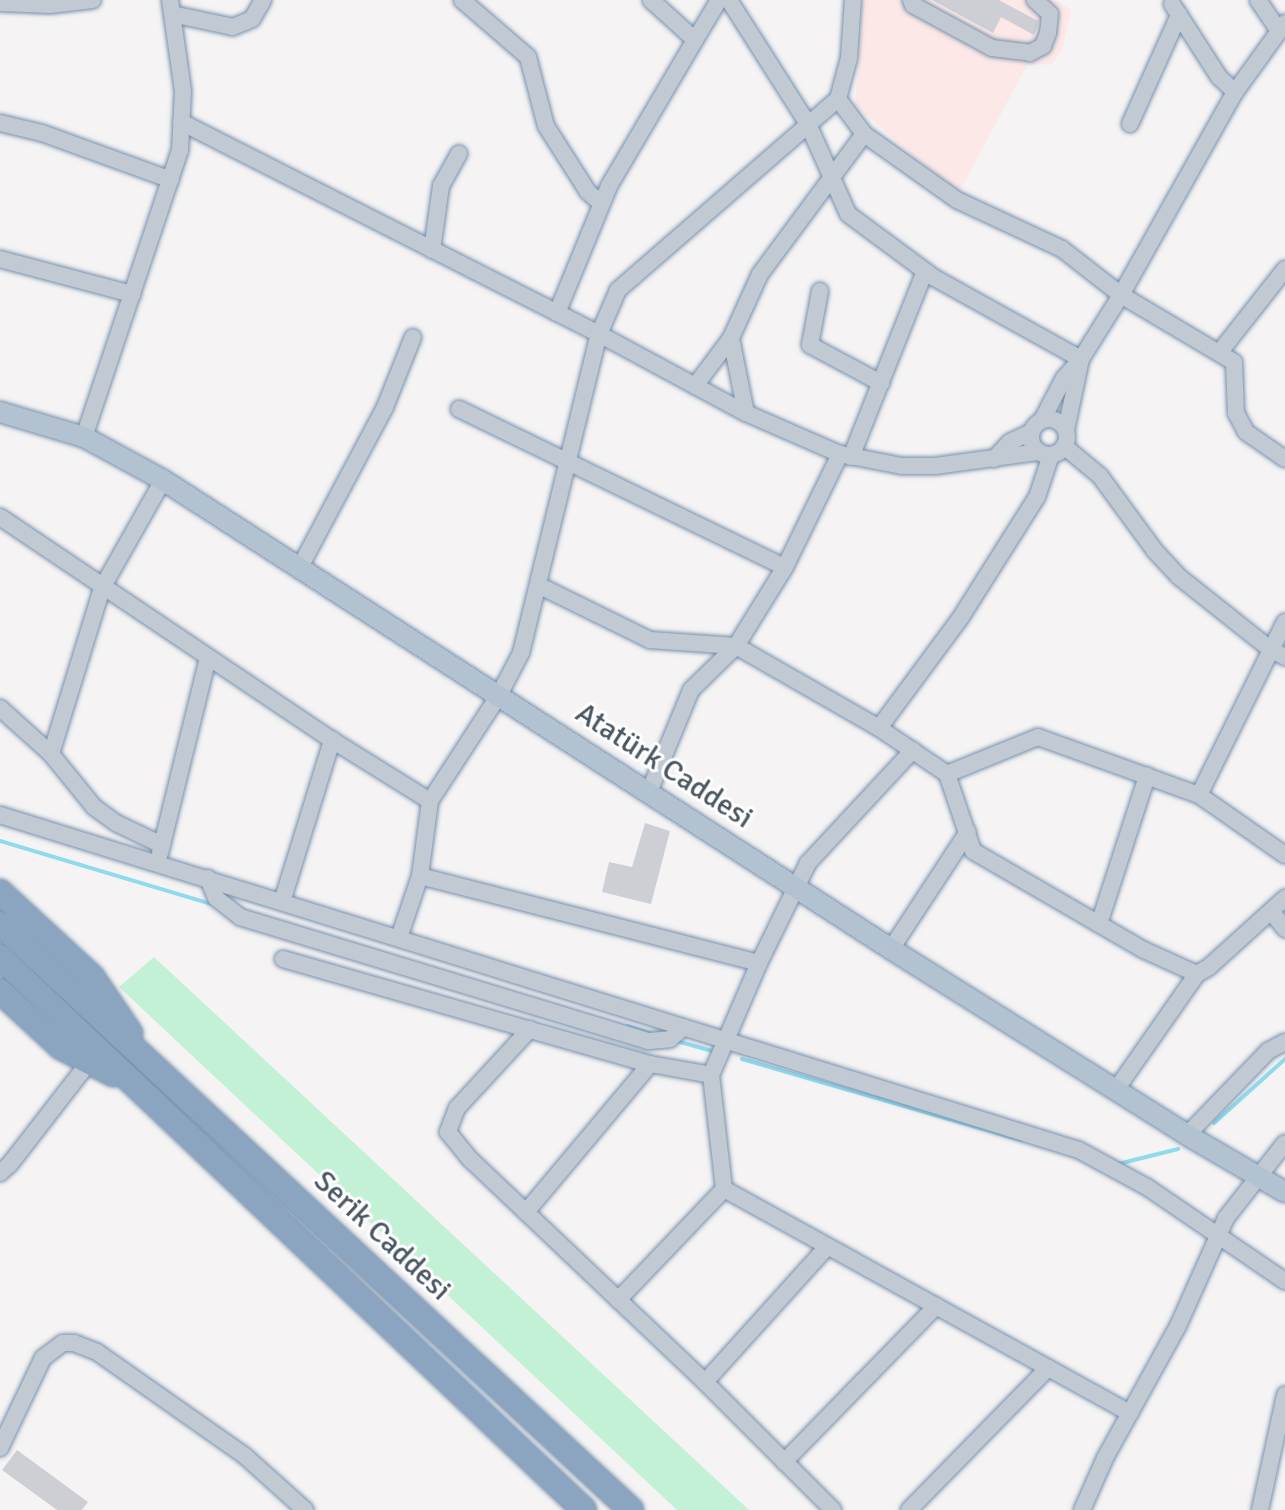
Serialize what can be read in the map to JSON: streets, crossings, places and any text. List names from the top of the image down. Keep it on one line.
{"streets":{"highway":["Serik Caddesi"],"main road":["Atatürk Caddesi"]}}
